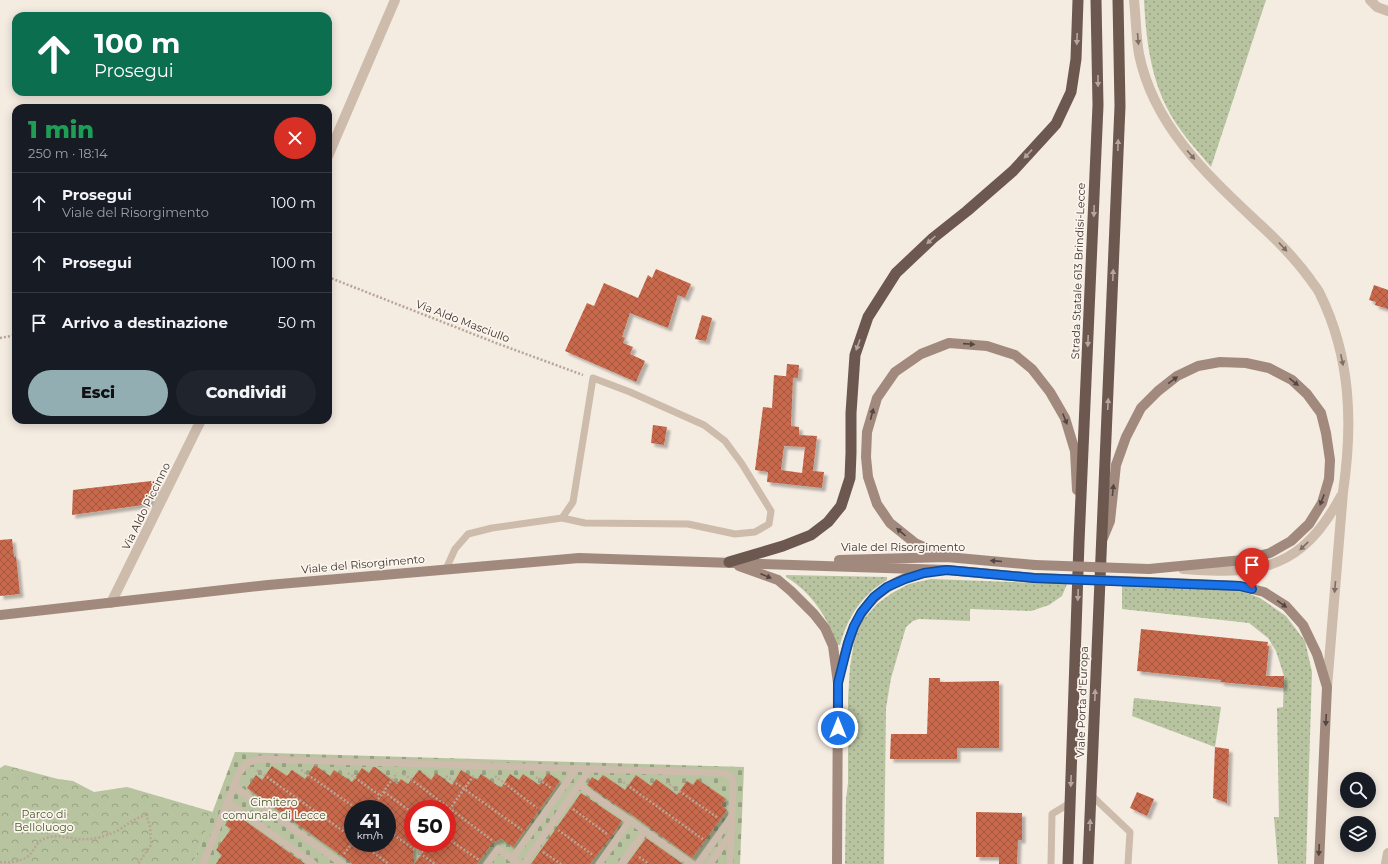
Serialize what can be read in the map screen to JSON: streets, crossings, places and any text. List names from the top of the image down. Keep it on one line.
{"streets":{"highway":["Strada Statale 613 Brindisi-Lecce","Viale Porta d'Europa"],"main road":["Viale del Risorgimento"],"street":["Via Aldo Piccinno"],"path":["Via Aldo Masciullo"]},"crossings":[["Strada Statale 613 Brindisi-Lecce","Viale Porta d'Europa"],["Via Aldo Piccinno","Viale del Risorgimento"],["Viale del Risorgimento","Viale Porta d'Europa"]],"parks":["Cimitero comunale di Lecce","Parco di Belloluogo"],"page":{"turn":["100 m","Prosegui"],"heading":["1 min","250 m · 18:14"],"list":[{"name":"Prosegui","note":"Viale del Risorgimento","value":"100 m"},{"name":"Prosegui","value":"100 m"},{"name":"Arrivo a destinazione","value":"50 m"}],"buttons":["Esci","Condividi"],"speed":"41 km/h","limit":"50"}}
